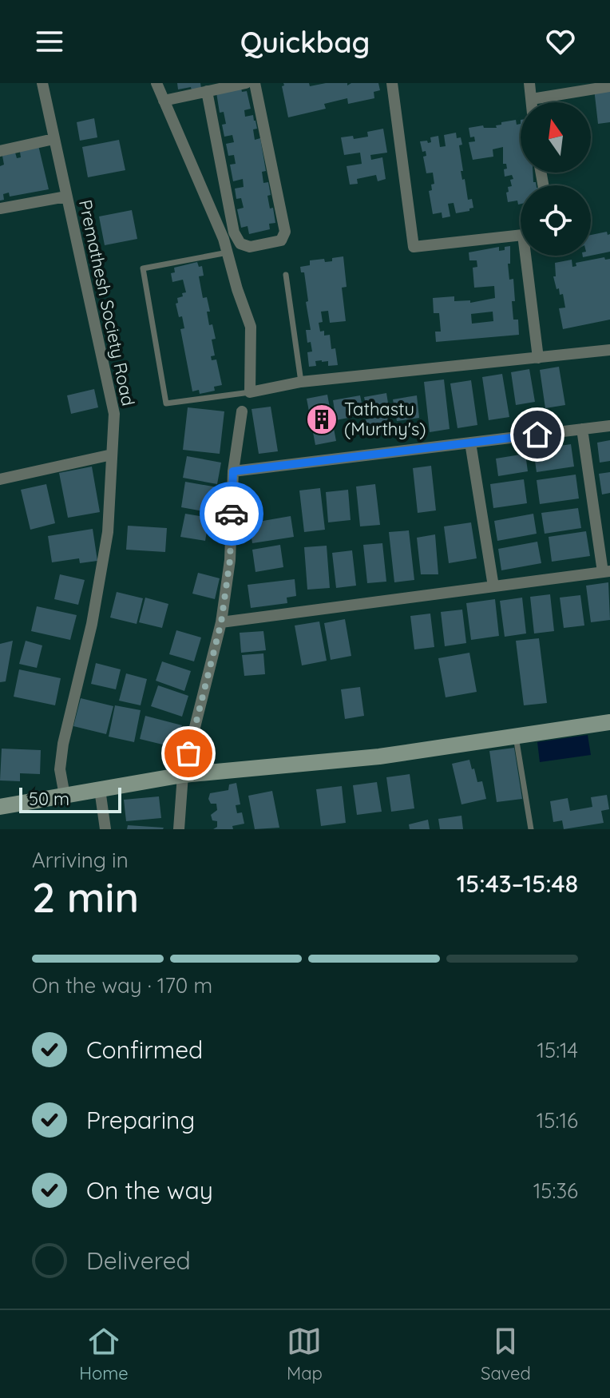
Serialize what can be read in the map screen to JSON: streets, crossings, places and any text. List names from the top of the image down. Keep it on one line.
{"streets":{"street":["Premathesh Society Road"]},"places":{"building":["Tathastu (Murthy's)"]},"scale_bar":"50 m","north":"top","page":{"header":"Quickbag","scale":"50 m","heading":["2 min","Arriving in","15:43–15:48"],"bar":"On the way · 170 m","list":[["Confirmed","15:14"],["Preparing","15:16"],["On the way","15:36"],"Delivered"],"tabs":["Home","Map","Saved"]}}
